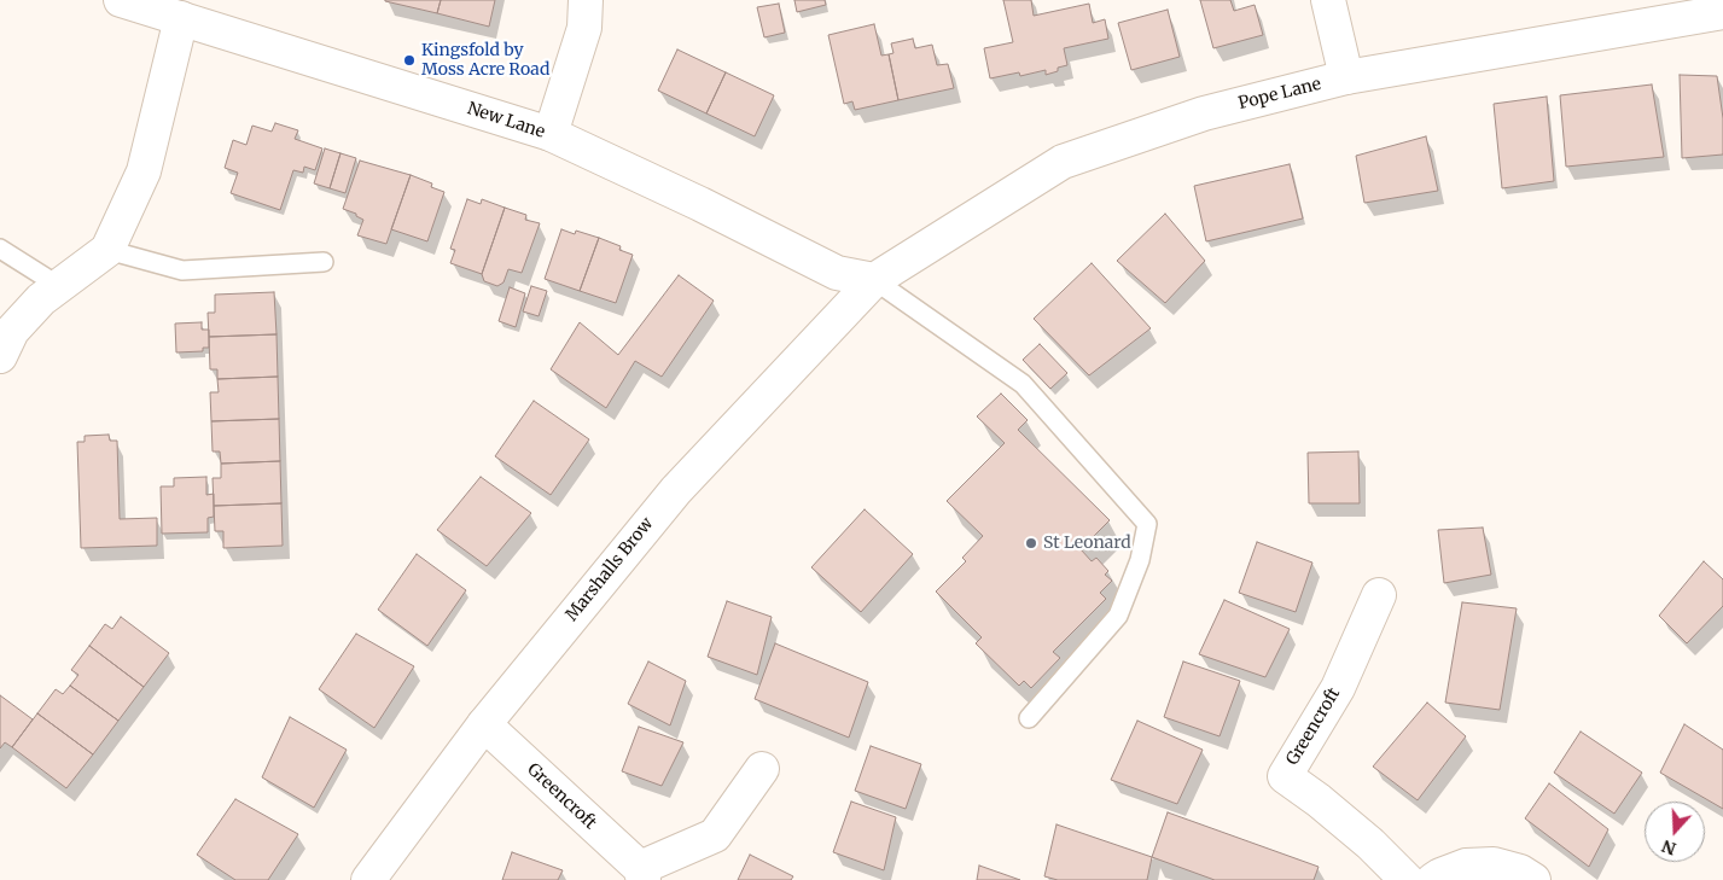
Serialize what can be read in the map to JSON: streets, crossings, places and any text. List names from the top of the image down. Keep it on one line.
{"streets":{"street":["Pope Lane","New Lane","Marshalls Brow","Greencroft"]},"crossings":[["Pope Lane","New Lane"],["Pope Lane","Marshalls Brow"],["New Lane","Marshalls Brow"],["Marshalls Brow","Greencroft"]],"places":["Kingsfold by Moss Acre Road","St Leonard"],"north":"bottom"}
